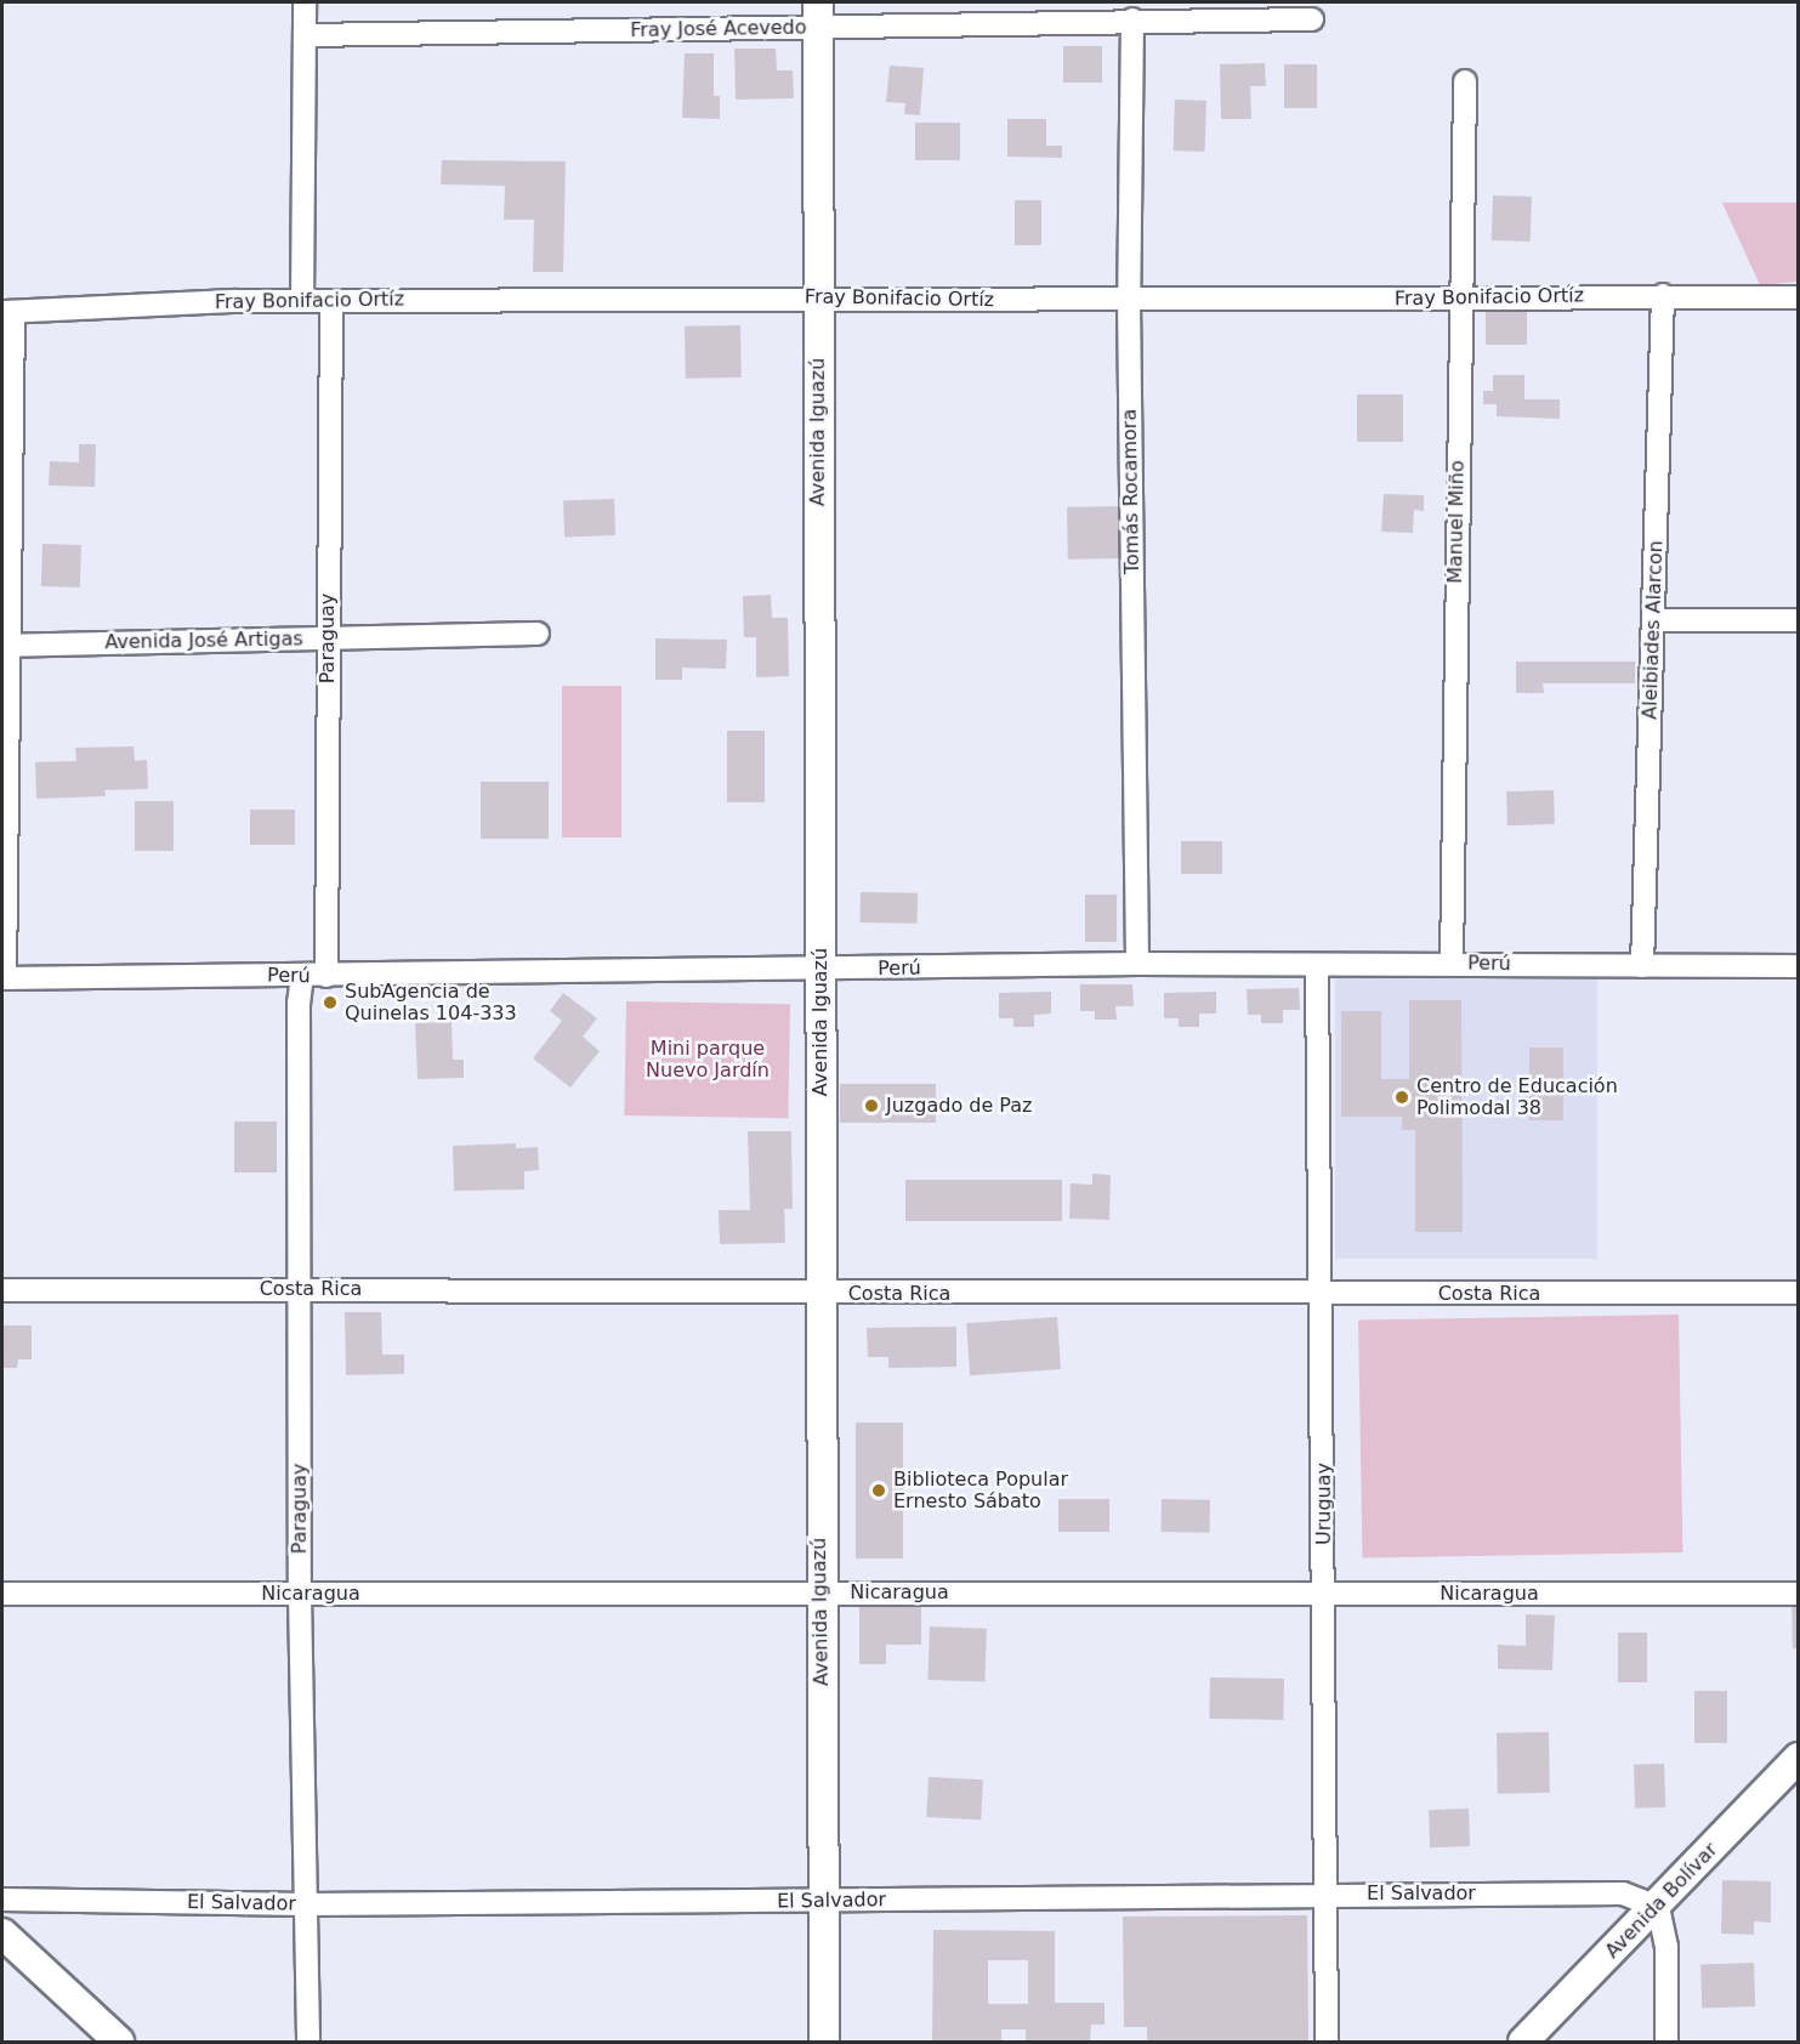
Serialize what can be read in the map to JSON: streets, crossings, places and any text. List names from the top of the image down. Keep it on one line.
{"streets":{"main road":["Avenida Iguazú","Avenida Bolívar"],"street":["Fray José Acevedo","Fray Bonifacio Ortíz","Tomás Rocamora","Manuel Miño","Aleibiades Alarcon","Paraguay","Avenida José Artigas","Perú","Costa Rica","Uruguay","Nicaragua","El Salvador"]},"crossings":[["Fray José Acevedo","Avenida Iguazú"],["Fray José Acevedo","Tomás Rocamora"],["Fray Bonifacio Ortíz","Avenida Iguazú"],["Fray Bonifacio Ortíz","Tomás Rocamora"],["Fray Bonifacio Ortíz","Manuel Miño"],["Fray Bonifacio Ortíz","Aleibiades Alarcon"],["Fray Bonifacio Ortíz","Paraguay"],["Avenida Iguazú","Perú"],["Avenida Iguazú","Costa Rica"],["Avenida Iguazú","Nicaragua"],["Avenida Iguazú","El Salvador"],["Tomás Rocamora","Perú"],["Manuel Miño","Perú"],["Aleibiades Alarcon","Perú"],["Paraguay","Avenida José Artigas"],["Paraguay","Perú"],["Paraguay","Costa Rica"],["Paraguay","Nicaragua"],["Paraguay","El Salvador"],["Perú","Uruguay"],["Costa Rica","Uruguay"],["Uruguay","Nicaragua"],["Uruguay","El Salvador"],["El Salvador","Avenida Bolívar"]],"parks":["Mini parque Nuevo Jardín"],"places":["SubAgencia de Quinelas 104-333","Centro de Educación Polimodal 38","Juzgado de Paz","Biblioteca Popular Ernesto Sábato"]}
